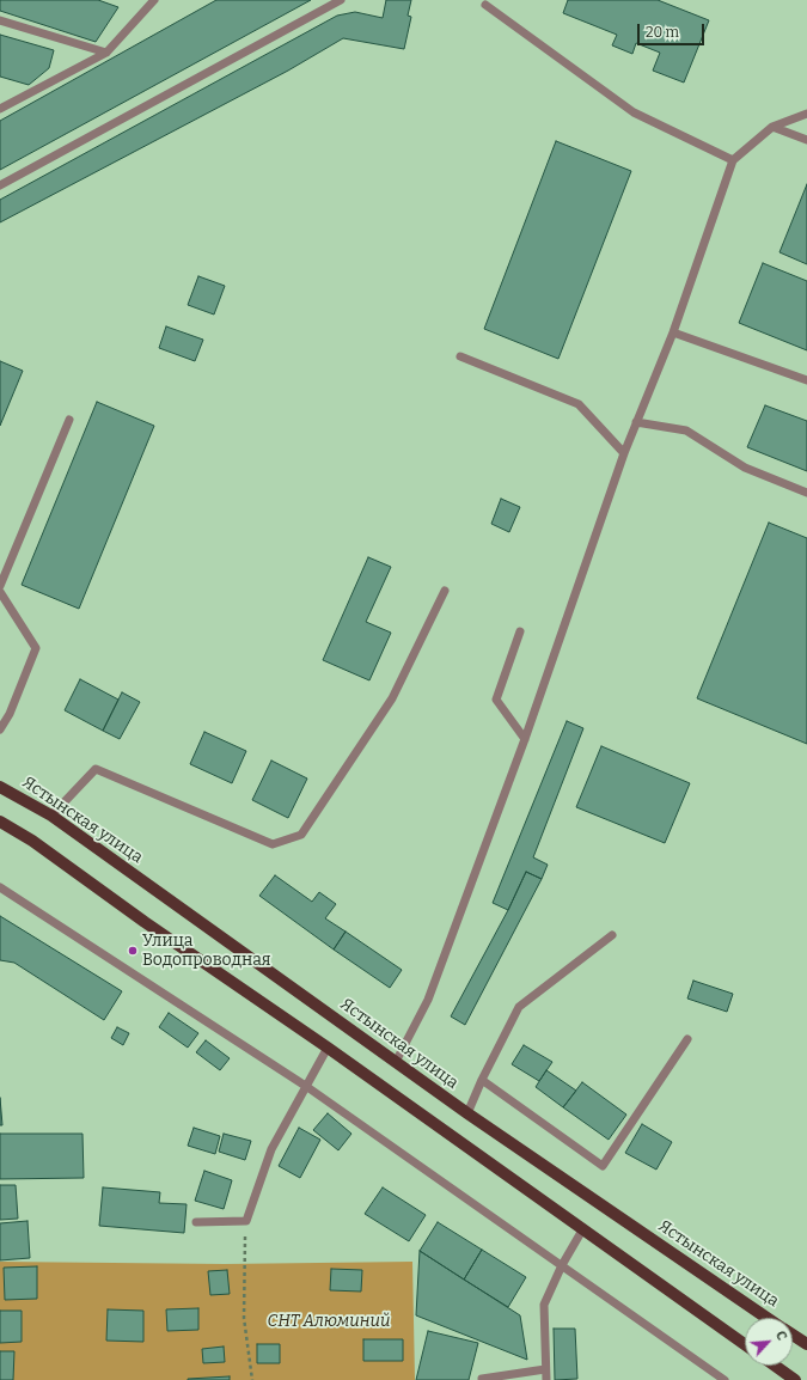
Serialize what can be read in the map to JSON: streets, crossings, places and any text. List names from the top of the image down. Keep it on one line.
{"streets":{"main road":["Ястынская улица"]},"parks":["СНТ Алюминий"],"places":["Улица Водопроводная"],"scale_bar":"20 m","north":"top right"}
